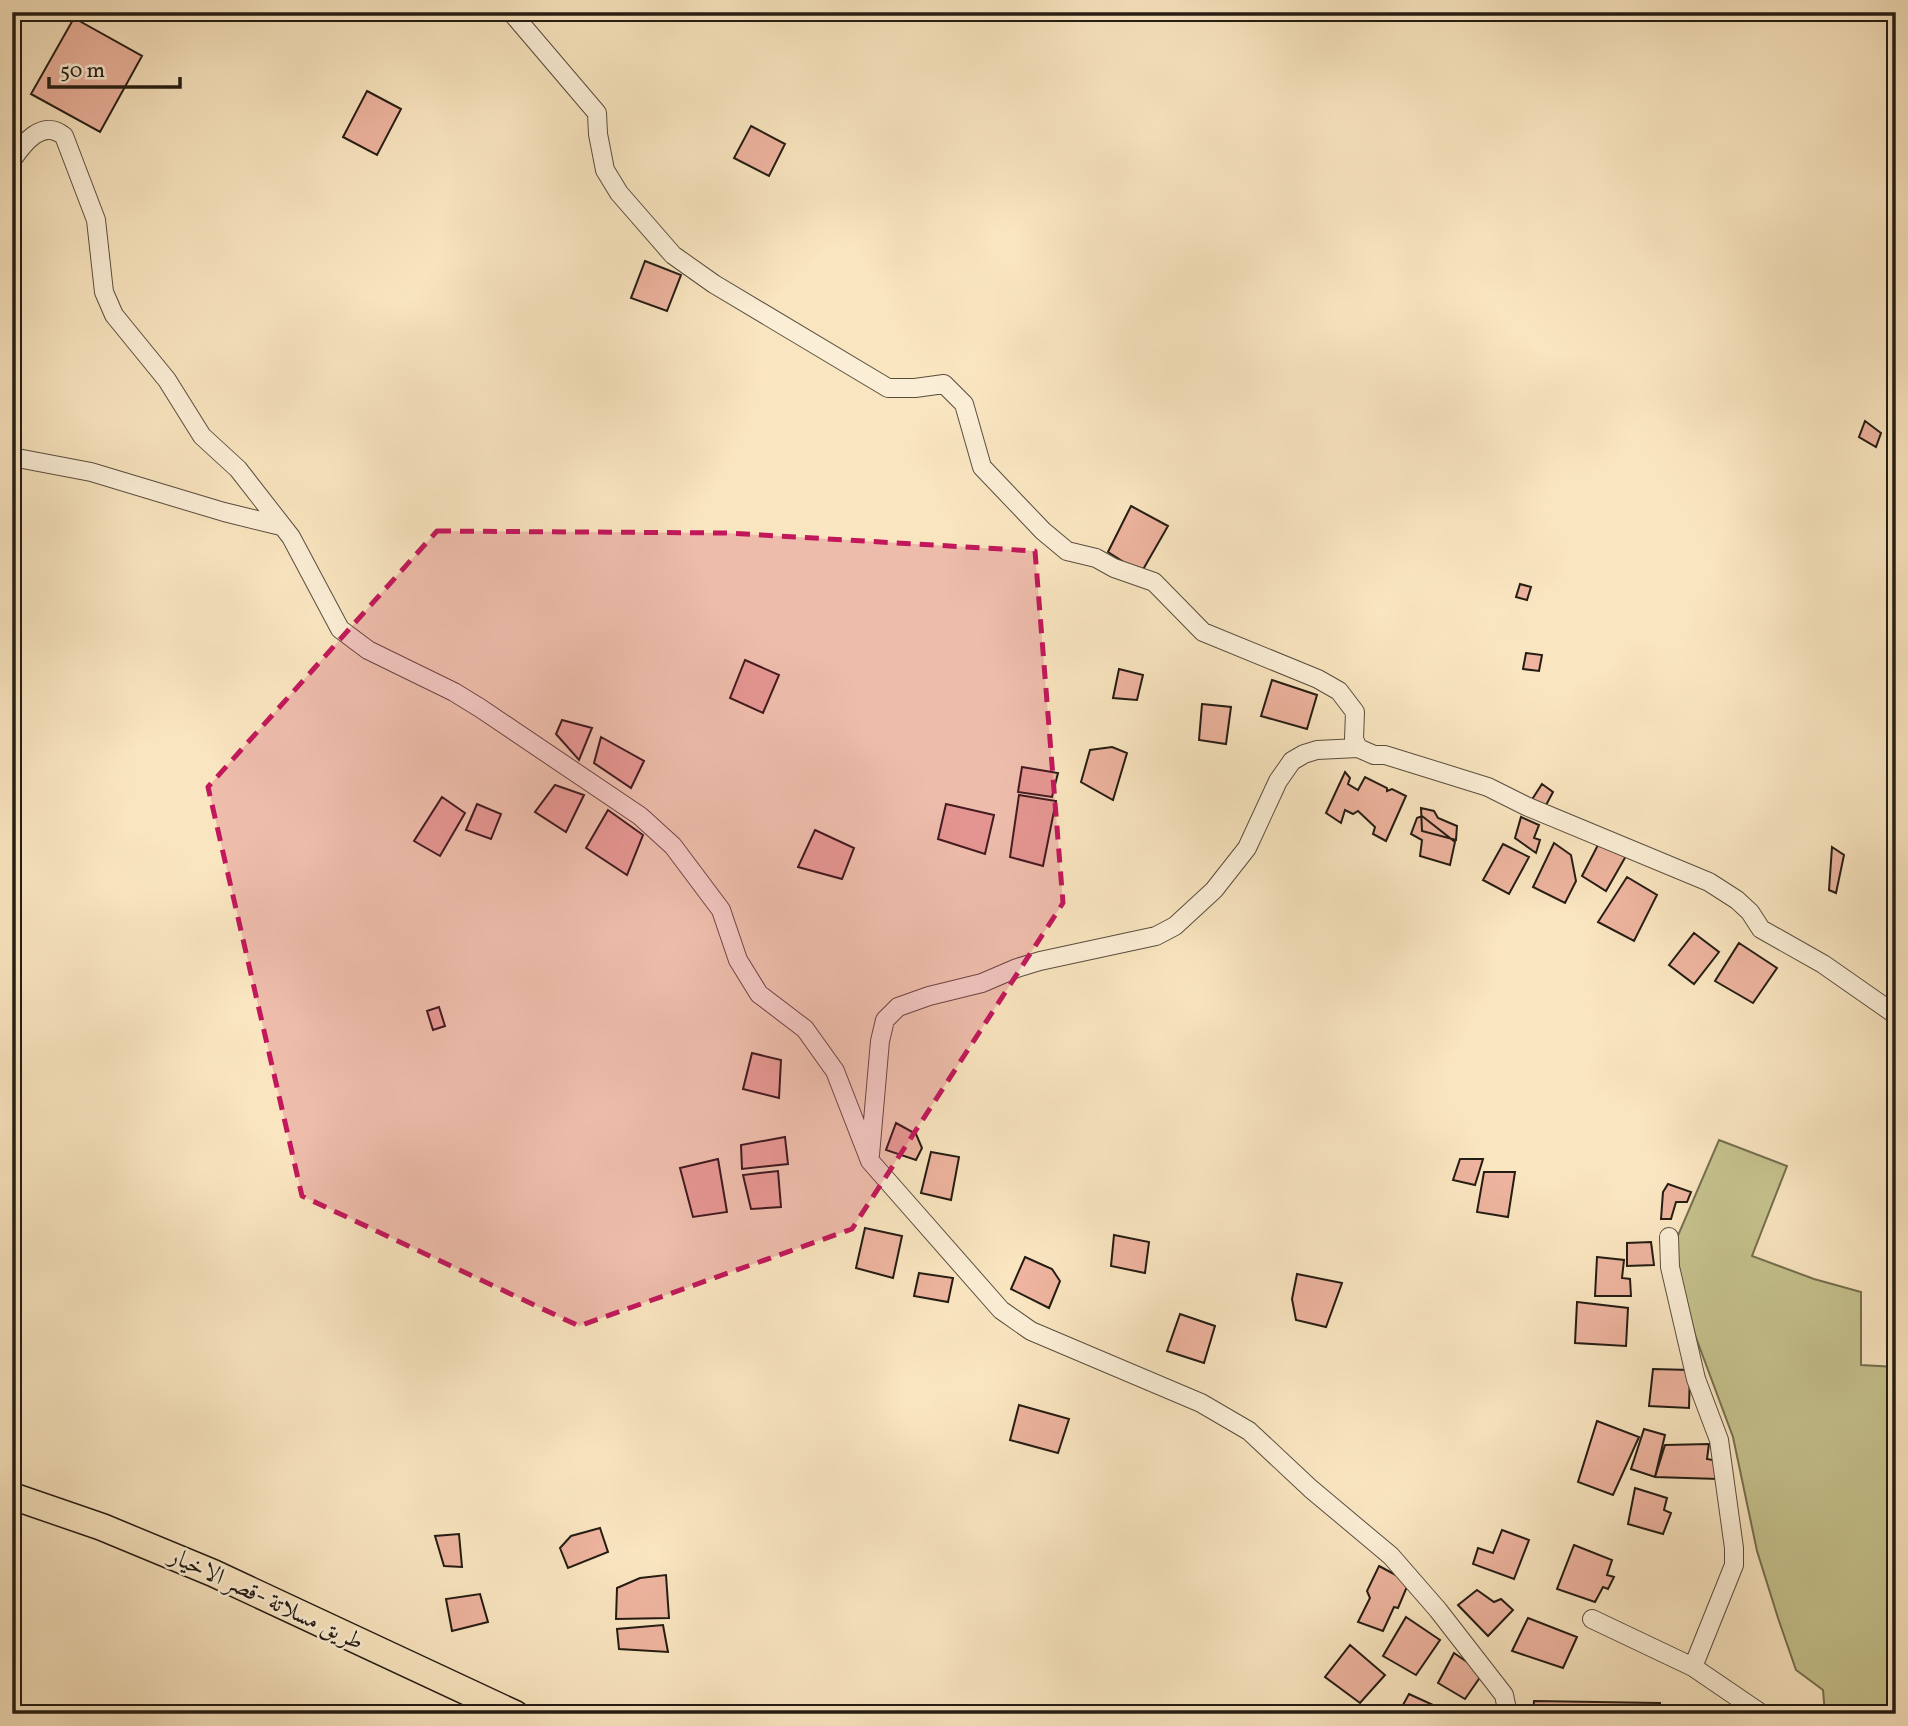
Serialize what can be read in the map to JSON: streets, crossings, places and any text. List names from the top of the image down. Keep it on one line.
{"streets":{"main road":["طريق مسلاتة -قصر الاخيار"]},"scale_bar":"50 m"}
